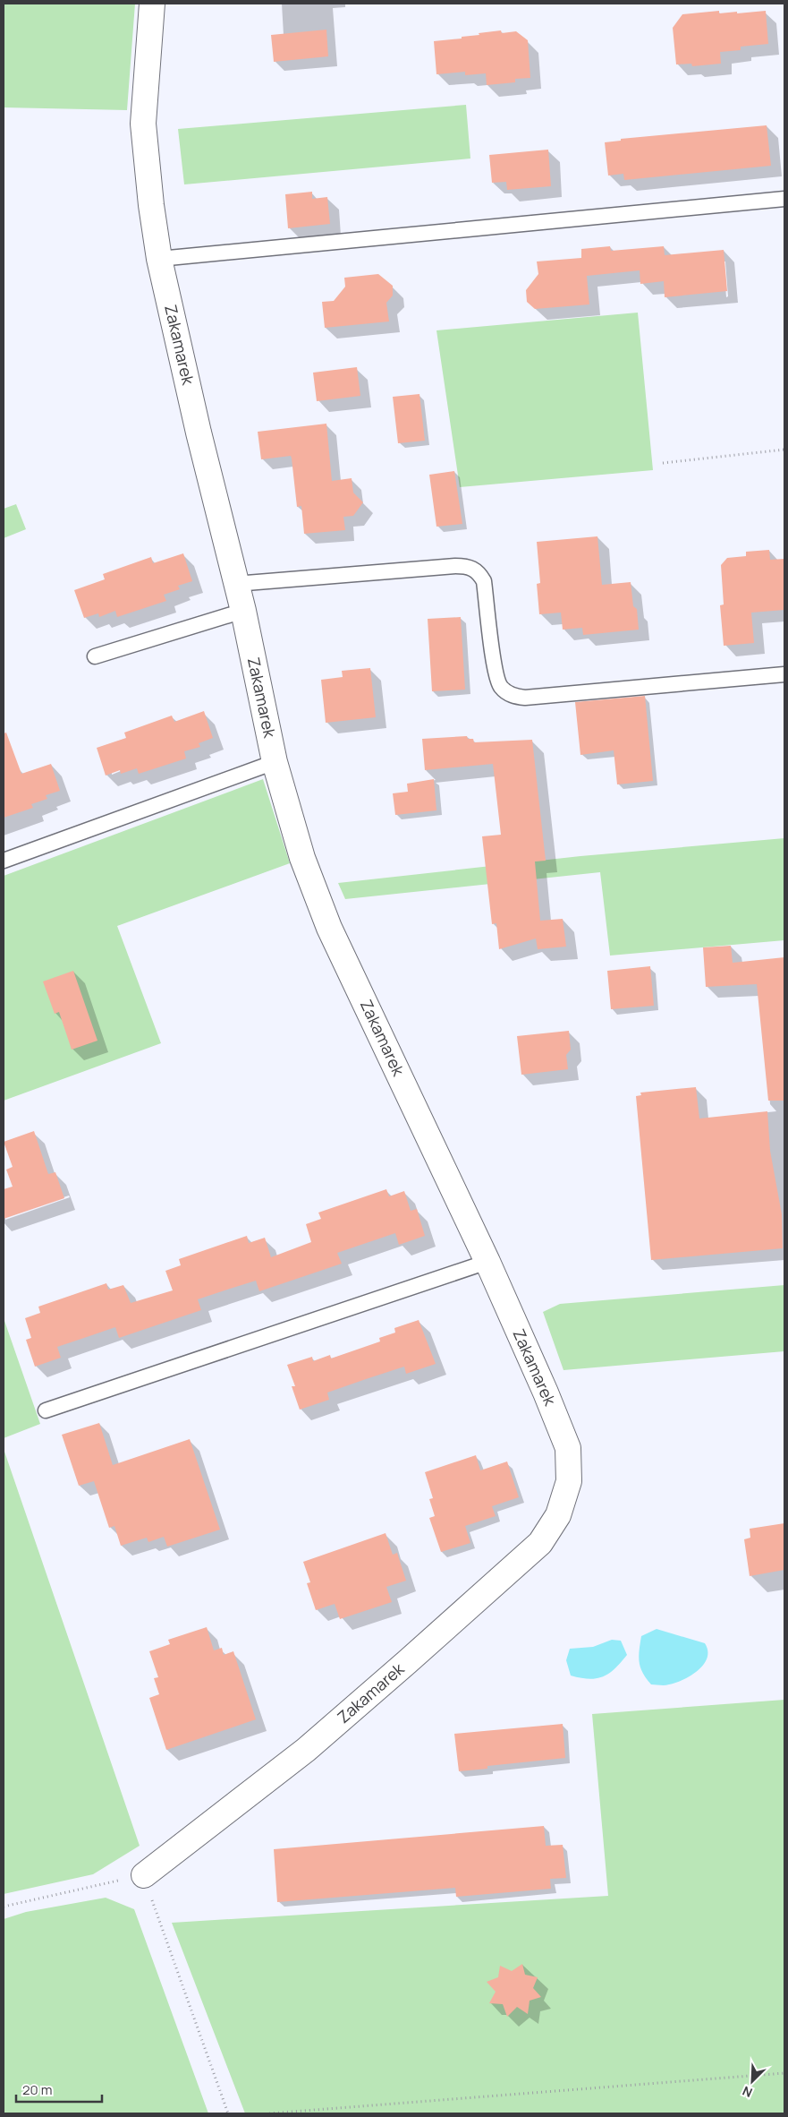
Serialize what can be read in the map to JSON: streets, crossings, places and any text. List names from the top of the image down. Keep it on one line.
{"streets":{"street":["Zakamarek"]},"scale_bar":"20 m","north":"bottom left"}
